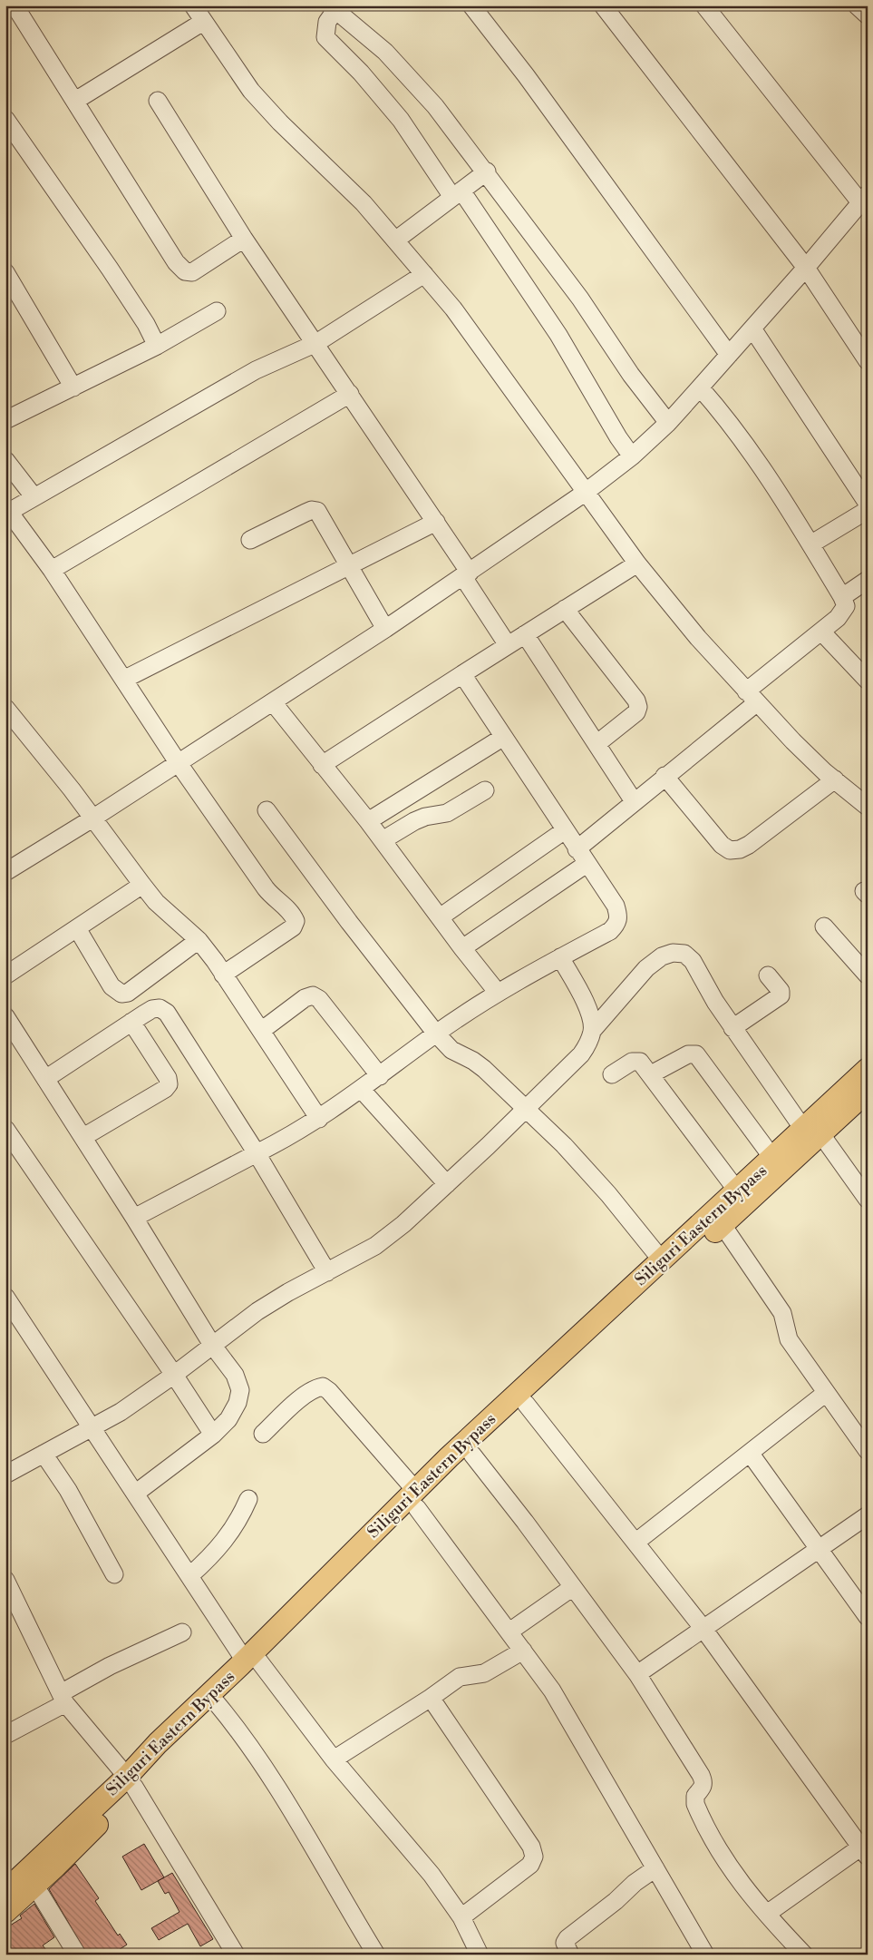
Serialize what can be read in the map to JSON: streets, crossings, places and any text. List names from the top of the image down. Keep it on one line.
{"streets":{"main road":["Siliguri Eastern Bypass"]}}
